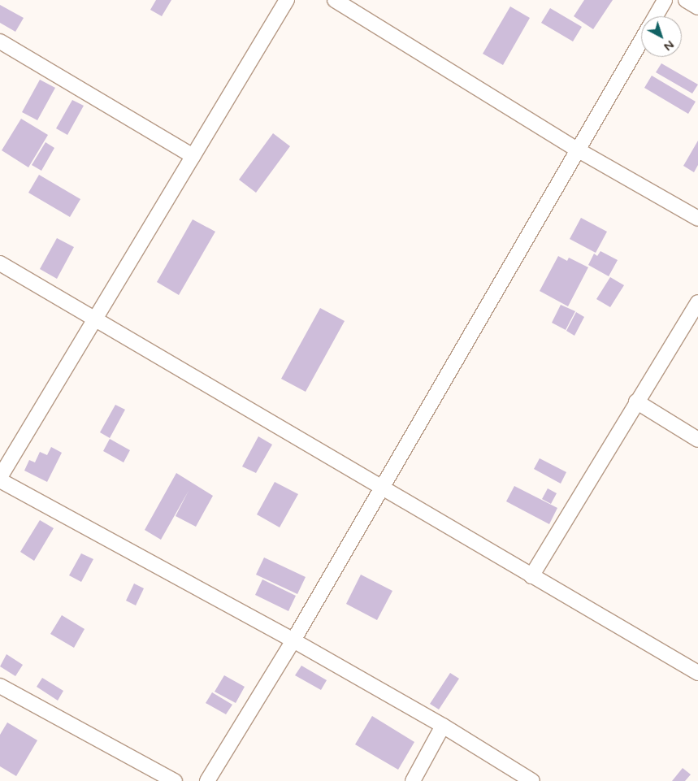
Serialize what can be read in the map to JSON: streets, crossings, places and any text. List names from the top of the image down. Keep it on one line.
{"north":"bottom right"}
